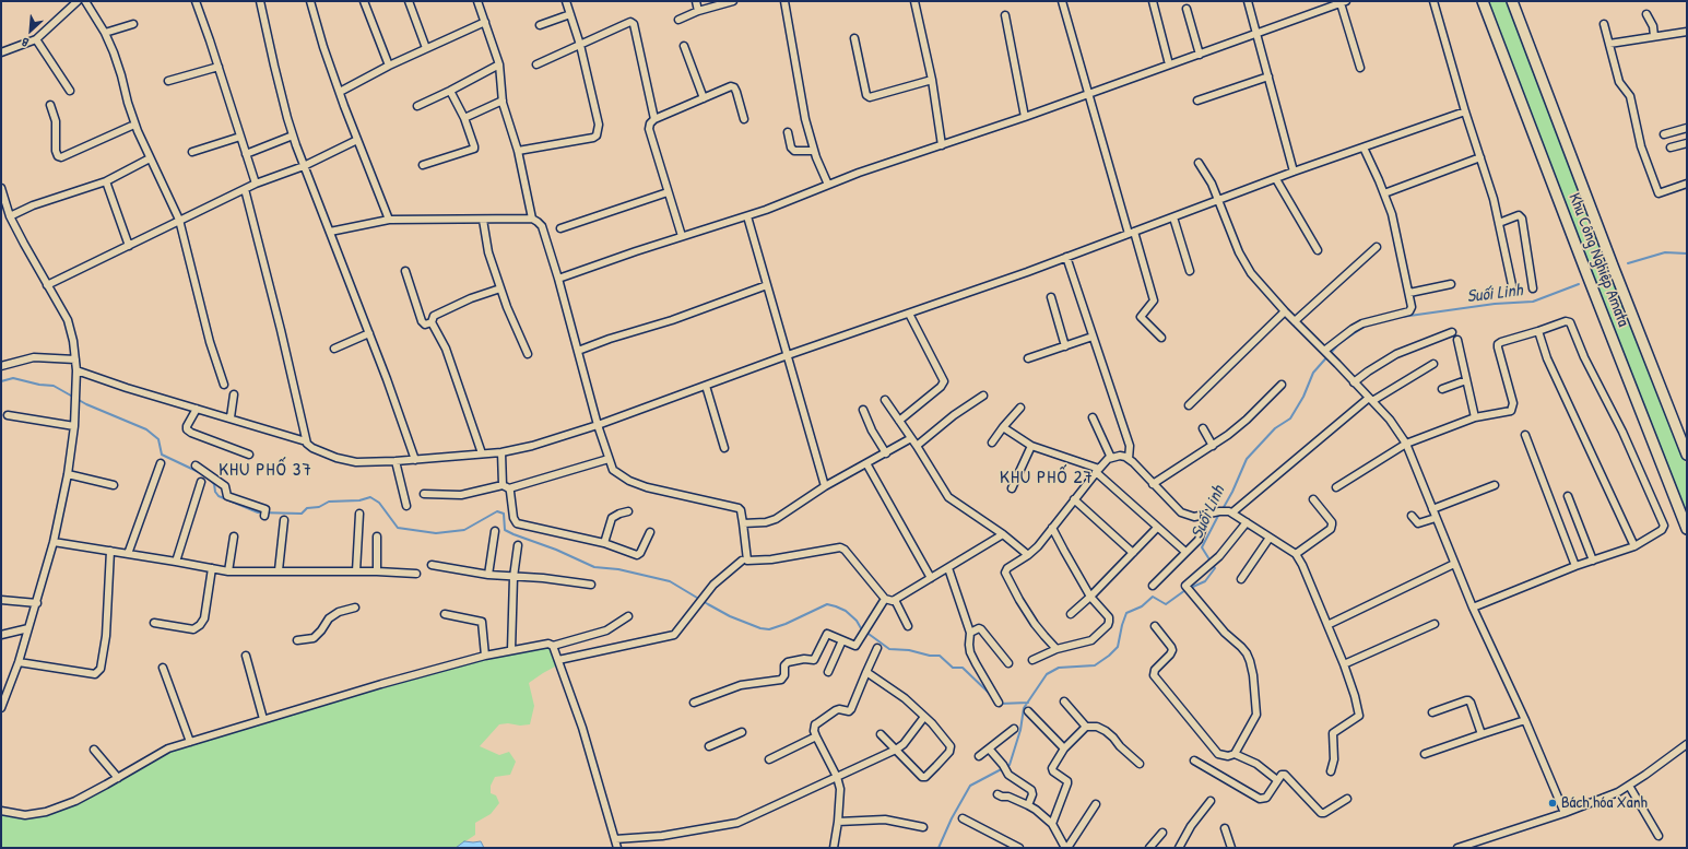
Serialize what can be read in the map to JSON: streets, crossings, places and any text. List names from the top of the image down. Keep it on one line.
{"streets":{"street":["Khu Công Nghiệp Amata"]},"districts":["KHU PHỐ 37","KHU PHỐ 27"],"water":["Suối Linh"],"places":["Bách hóa Xanh"],"north":"bottom left"}
